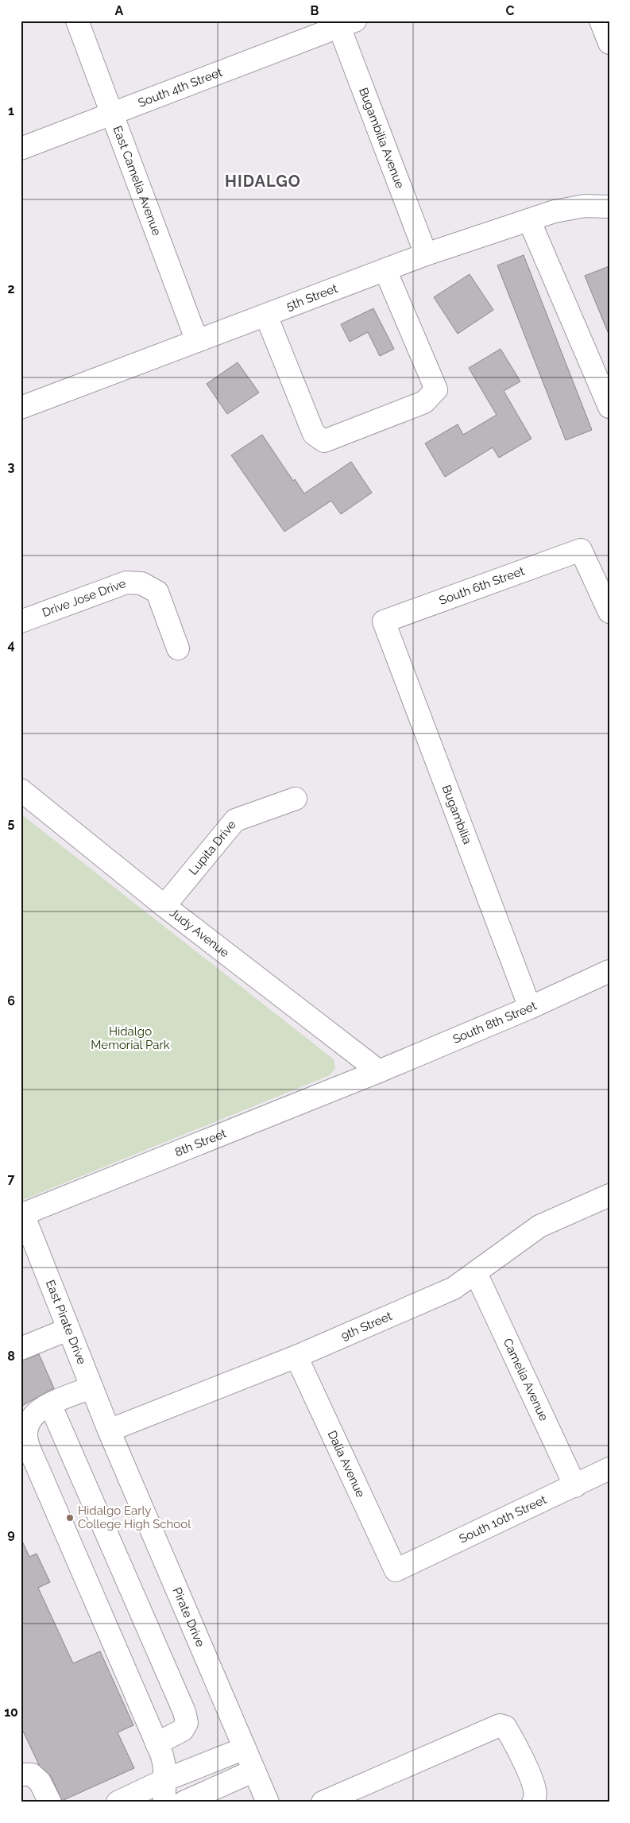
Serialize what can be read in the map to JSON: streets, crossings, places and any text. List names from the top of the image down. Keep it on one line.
{"streets":{"street":["South 4th Street","Bugambilia Avenue","East Camelia Avenue","5th Street","South 6th Street","Drive Jose Drive","Bugambilia","Lupita Drive","Judy Avenue","South 8th Street","8th Street","East Pirate Drive","9th Street","Camelia Avenue","Dalia Avenue","South 10th Street","Pirate Drive"]},"crossings":[["South 4th Street","Bugambilia Avenue"],["South 4th Street","East Camelia Avenue"],["Bugambilia Avenue","5th Street"],["East Camelia Avenue","5th Street"],["South 6th Street","Bugambilia"],["Bugambilia","South 8th Street"],["Lupita Drive","Judy Avenue"],["Judy Avenue","South 8th Street"],["Judy Avenue","8th Street"],["South 8th Street","8th Street"],["8th Street","East Pirate Drive"],["East Pirate Drive","9th Street"],["East Pirate Drive","Pirate Drive"],["9th Street","Camelia Avenue"],["9th Street","Dalia Avenue"],["9th Street","Pirate Drive"],["Camelia Avenue","South 10th Street"],["Dalia Avenue","South 10th Street"]],"districts":["HIDALGO"],"parks":["Hidalgo Memorial Park"],"places":["Hidalgo Early College High School"],"grid":{"columns":["A","B","C"],"rows":["1","2","3","4","5","6","7","8","9","10"]}}
